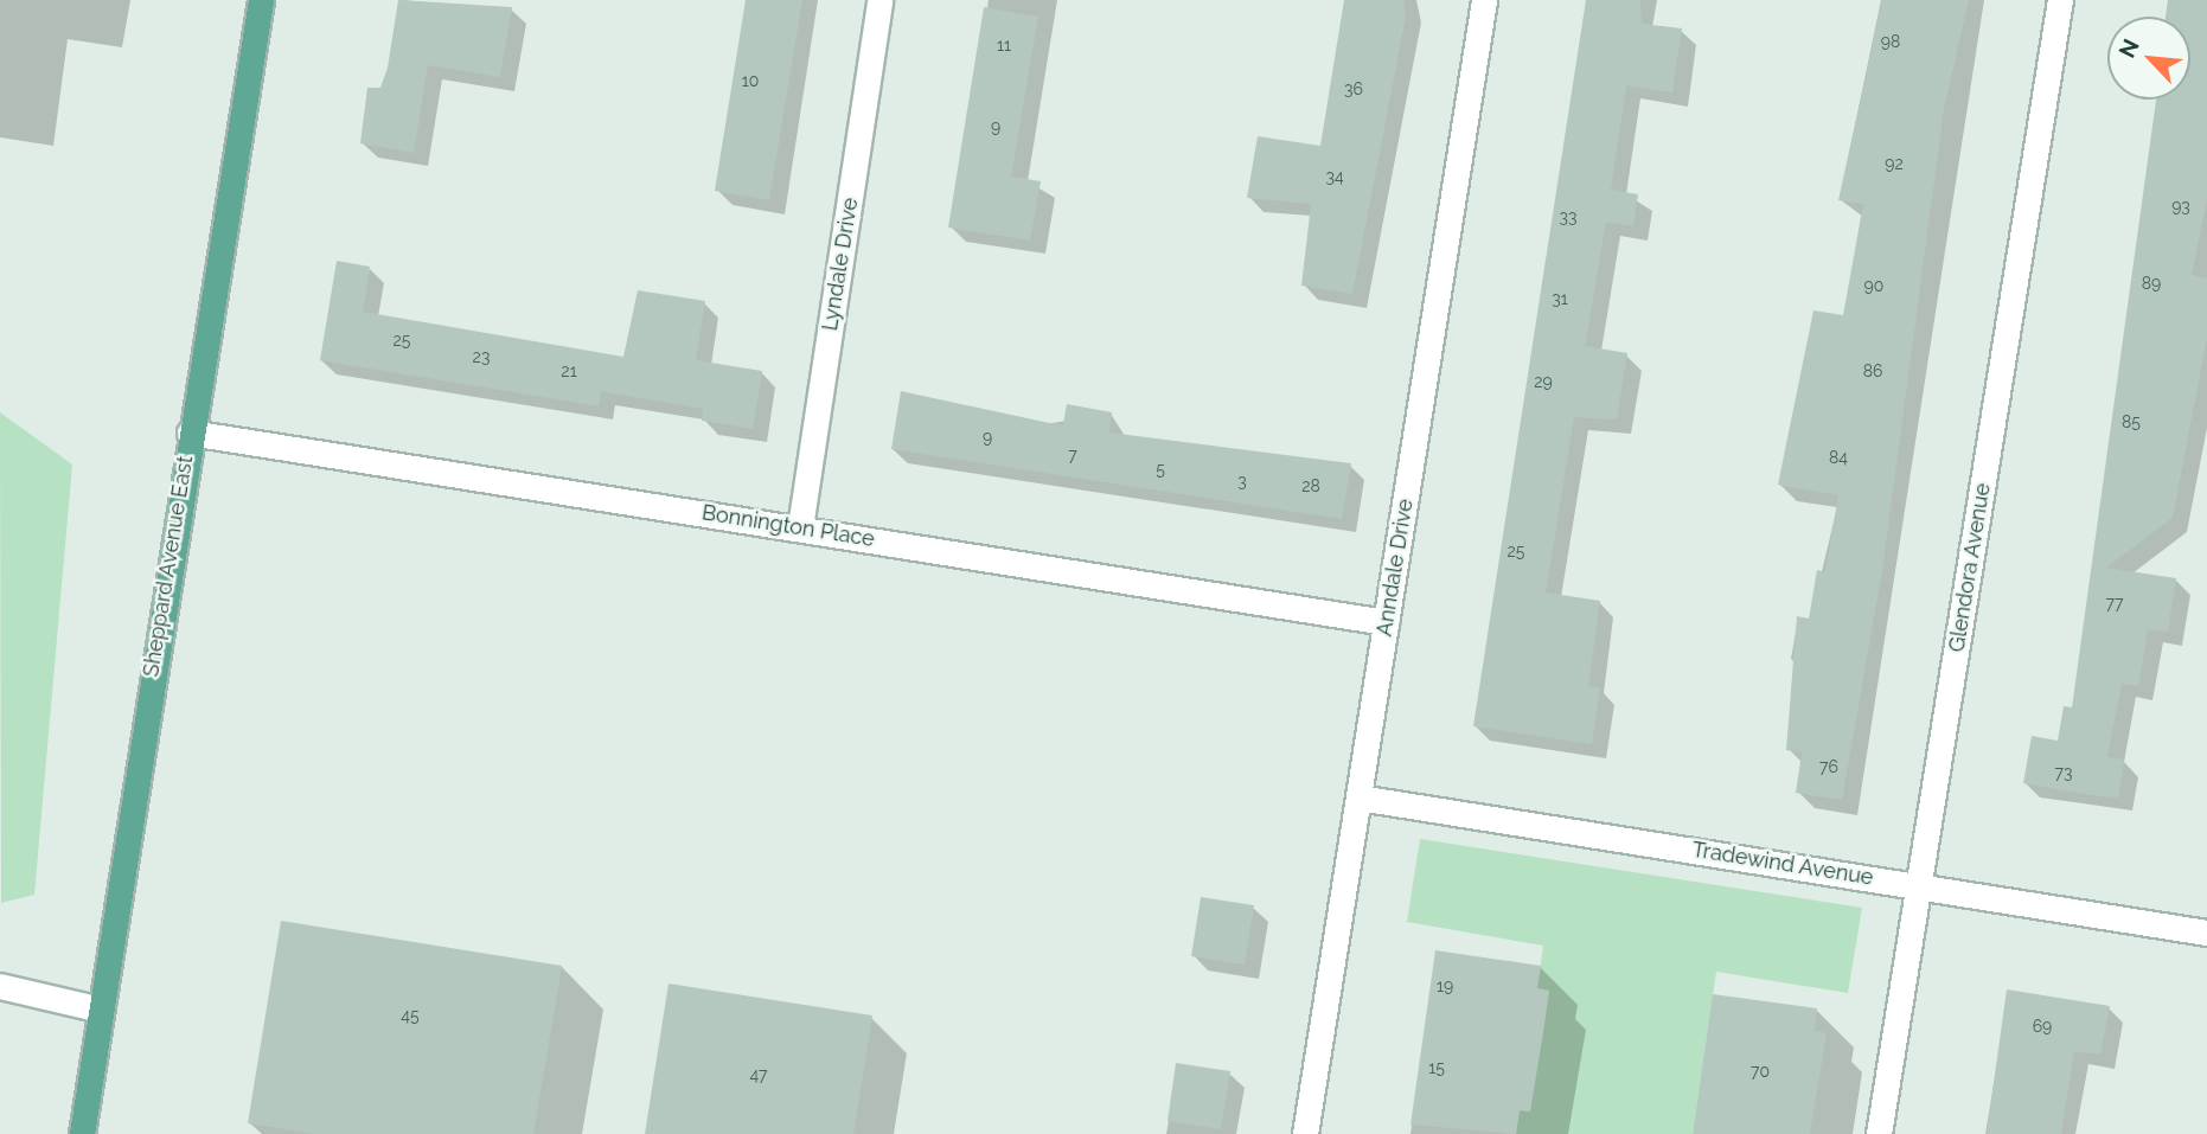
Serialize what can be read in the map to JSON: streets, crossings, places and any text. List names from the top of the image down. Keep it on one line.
{"streets":{"main road":["Sheppard Avenue East"],"street":["Lyndale Drive","Bonnington Place","Anndale Drive","Glendora Avenue","Tradewind Avenue"]},"crossings":[["Lyndale Drive","Bonnington Place"],["Bonnington Place","Sheppard Avenue East"],["Bonnington Place","Anndale Drive"],["Anndale Drive","Tradewind Avenue"],["Glendora Avenue","Tradewind Avenue"]],"house_numbers":["98","11","10","36","9","92","34","93","33","89","90","31","25","23","21","86","29","85","9","7","84","5","3","28","25","77","76","73","19","45","69","15","70","47"],"north":"top left"}
